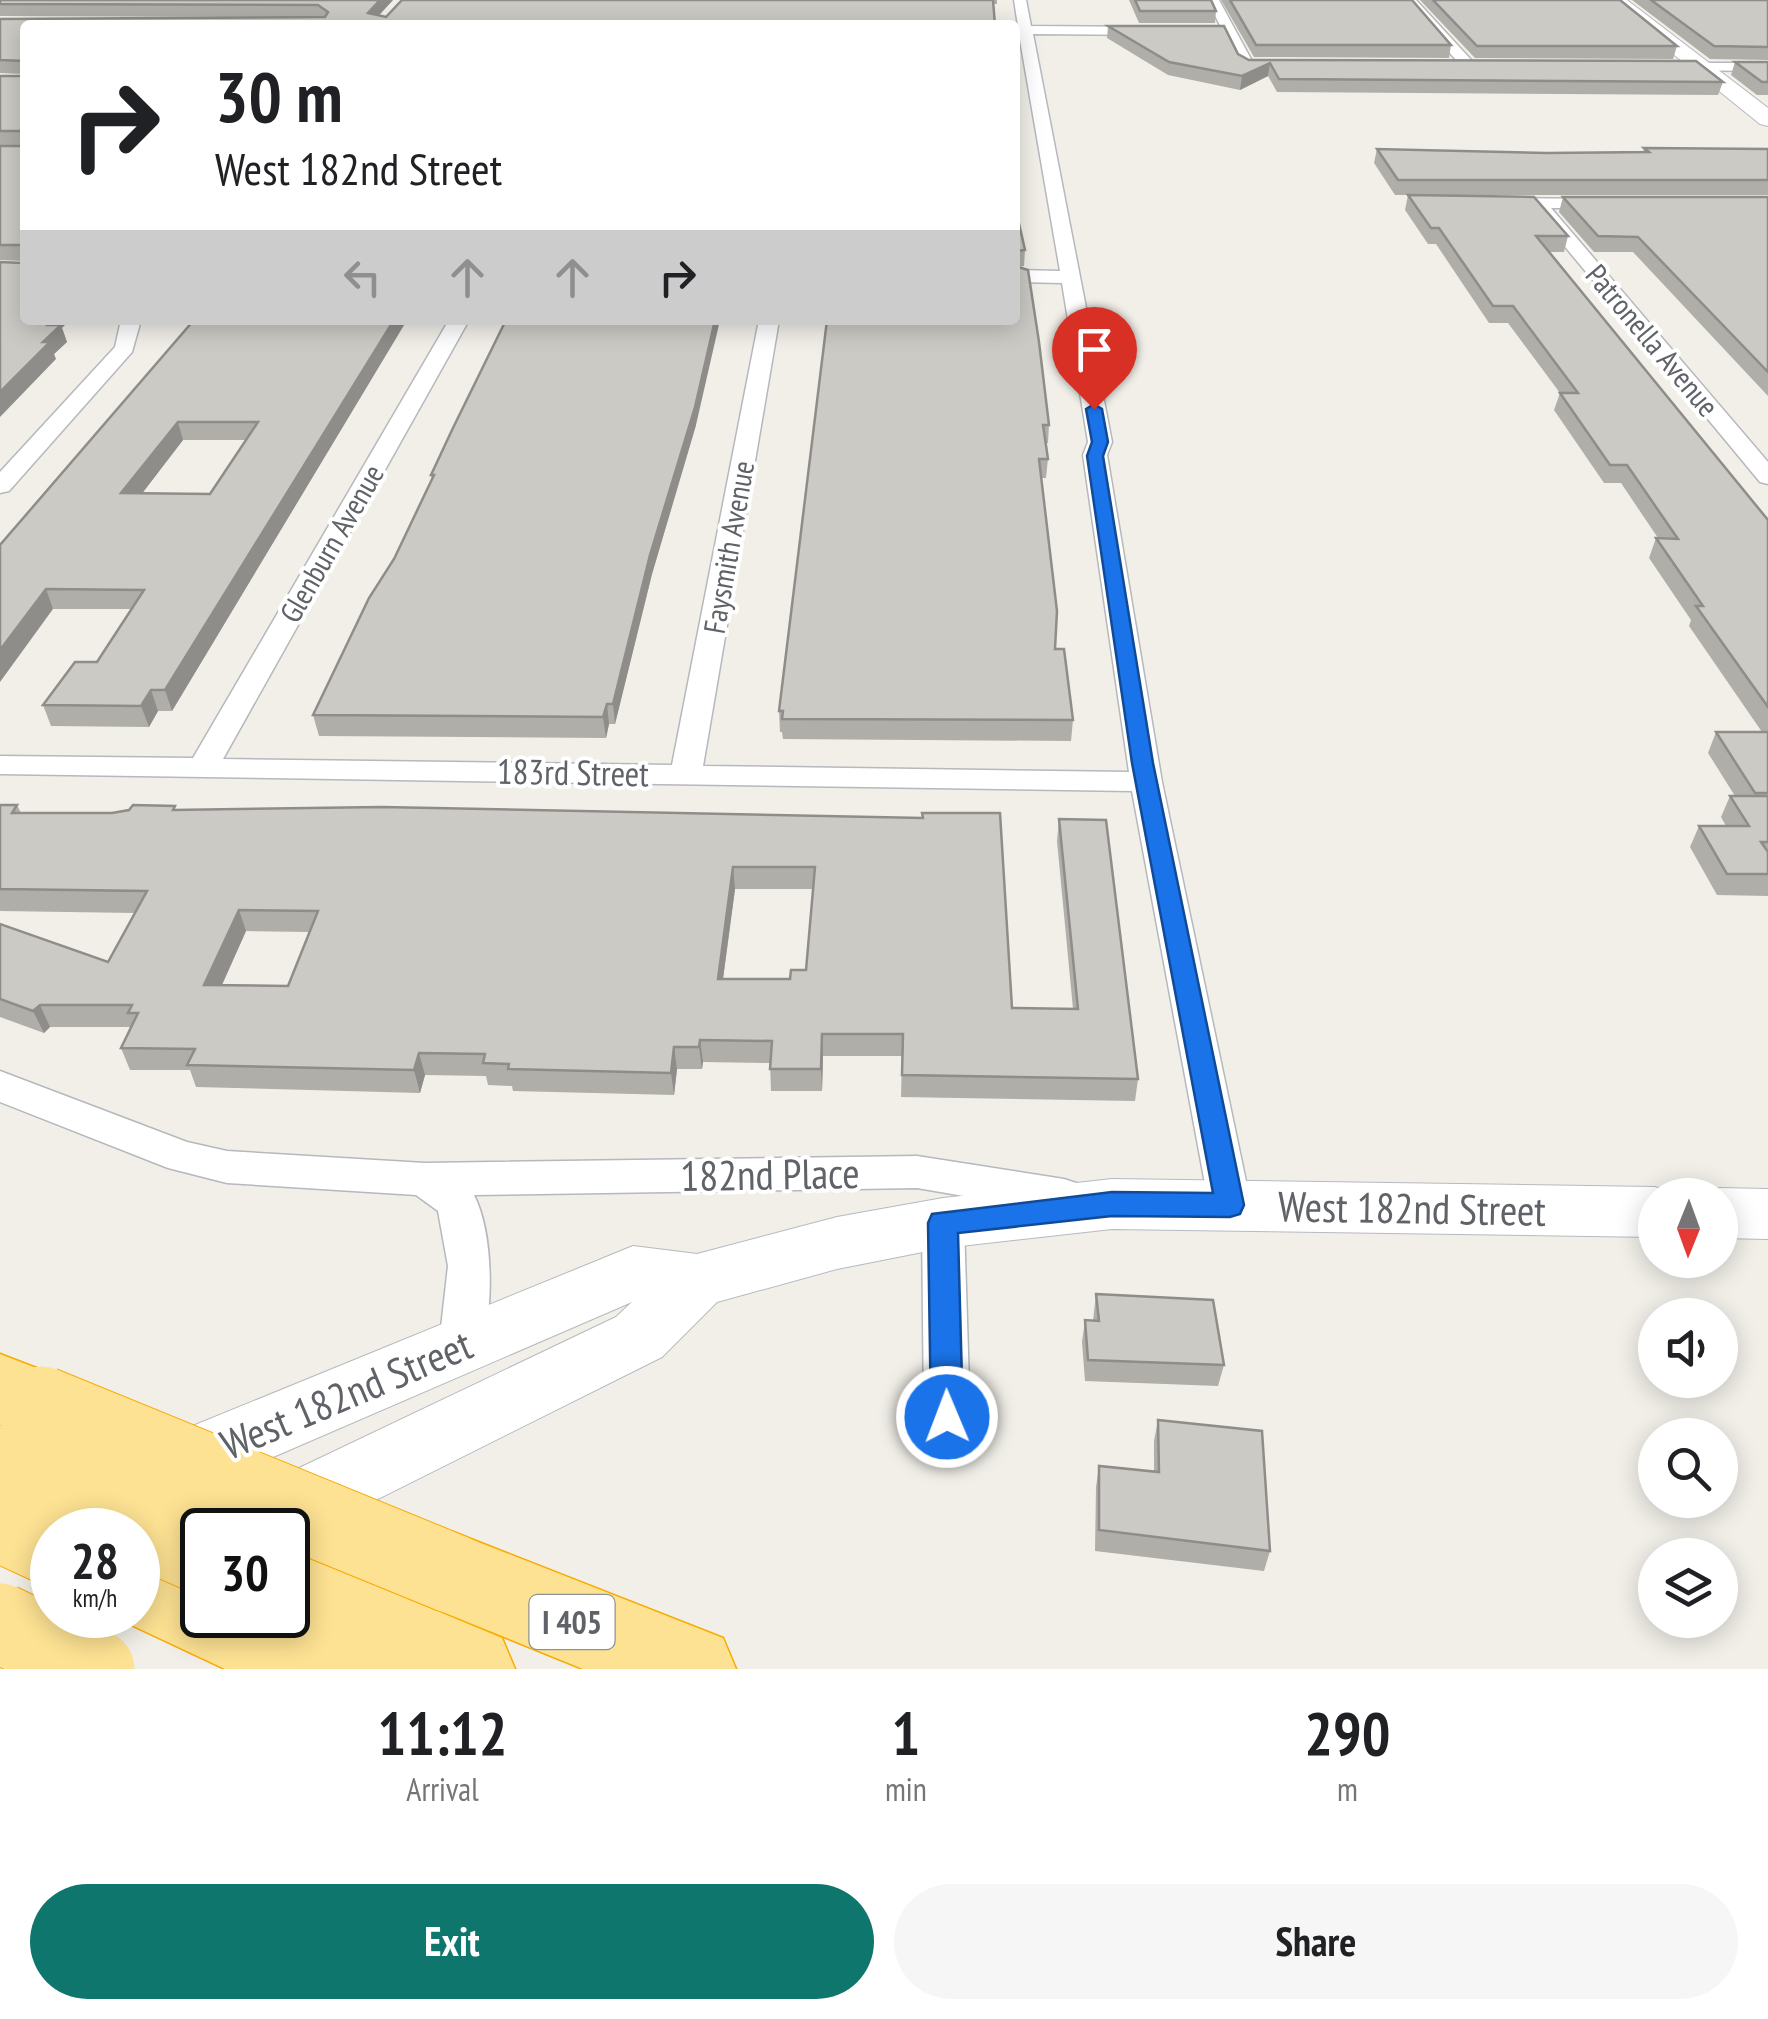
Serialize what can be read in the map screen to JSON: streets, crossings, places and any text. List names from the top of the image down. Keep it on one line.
{"streets":{"highway":["I 405"],"main road":["West 182nd Street"],"street":["Patronella Avenue","Glenburn Avenue","Faysmith Avenue","183rd Street","182nd Place"]},"crossings":[["Glenburn Avenue","183rd Street"],["Faysmith Avenue","183rd Street"],["182nd Place","West 182nd Street"]],"north":"bottom","page":{"turn":["30 m","West 182nd Street"],"speed":"28 km/h","limit":"30","eta":["11:12","Arrival","1","min","290","m"],"buttons":["Exit","Share"]}}
